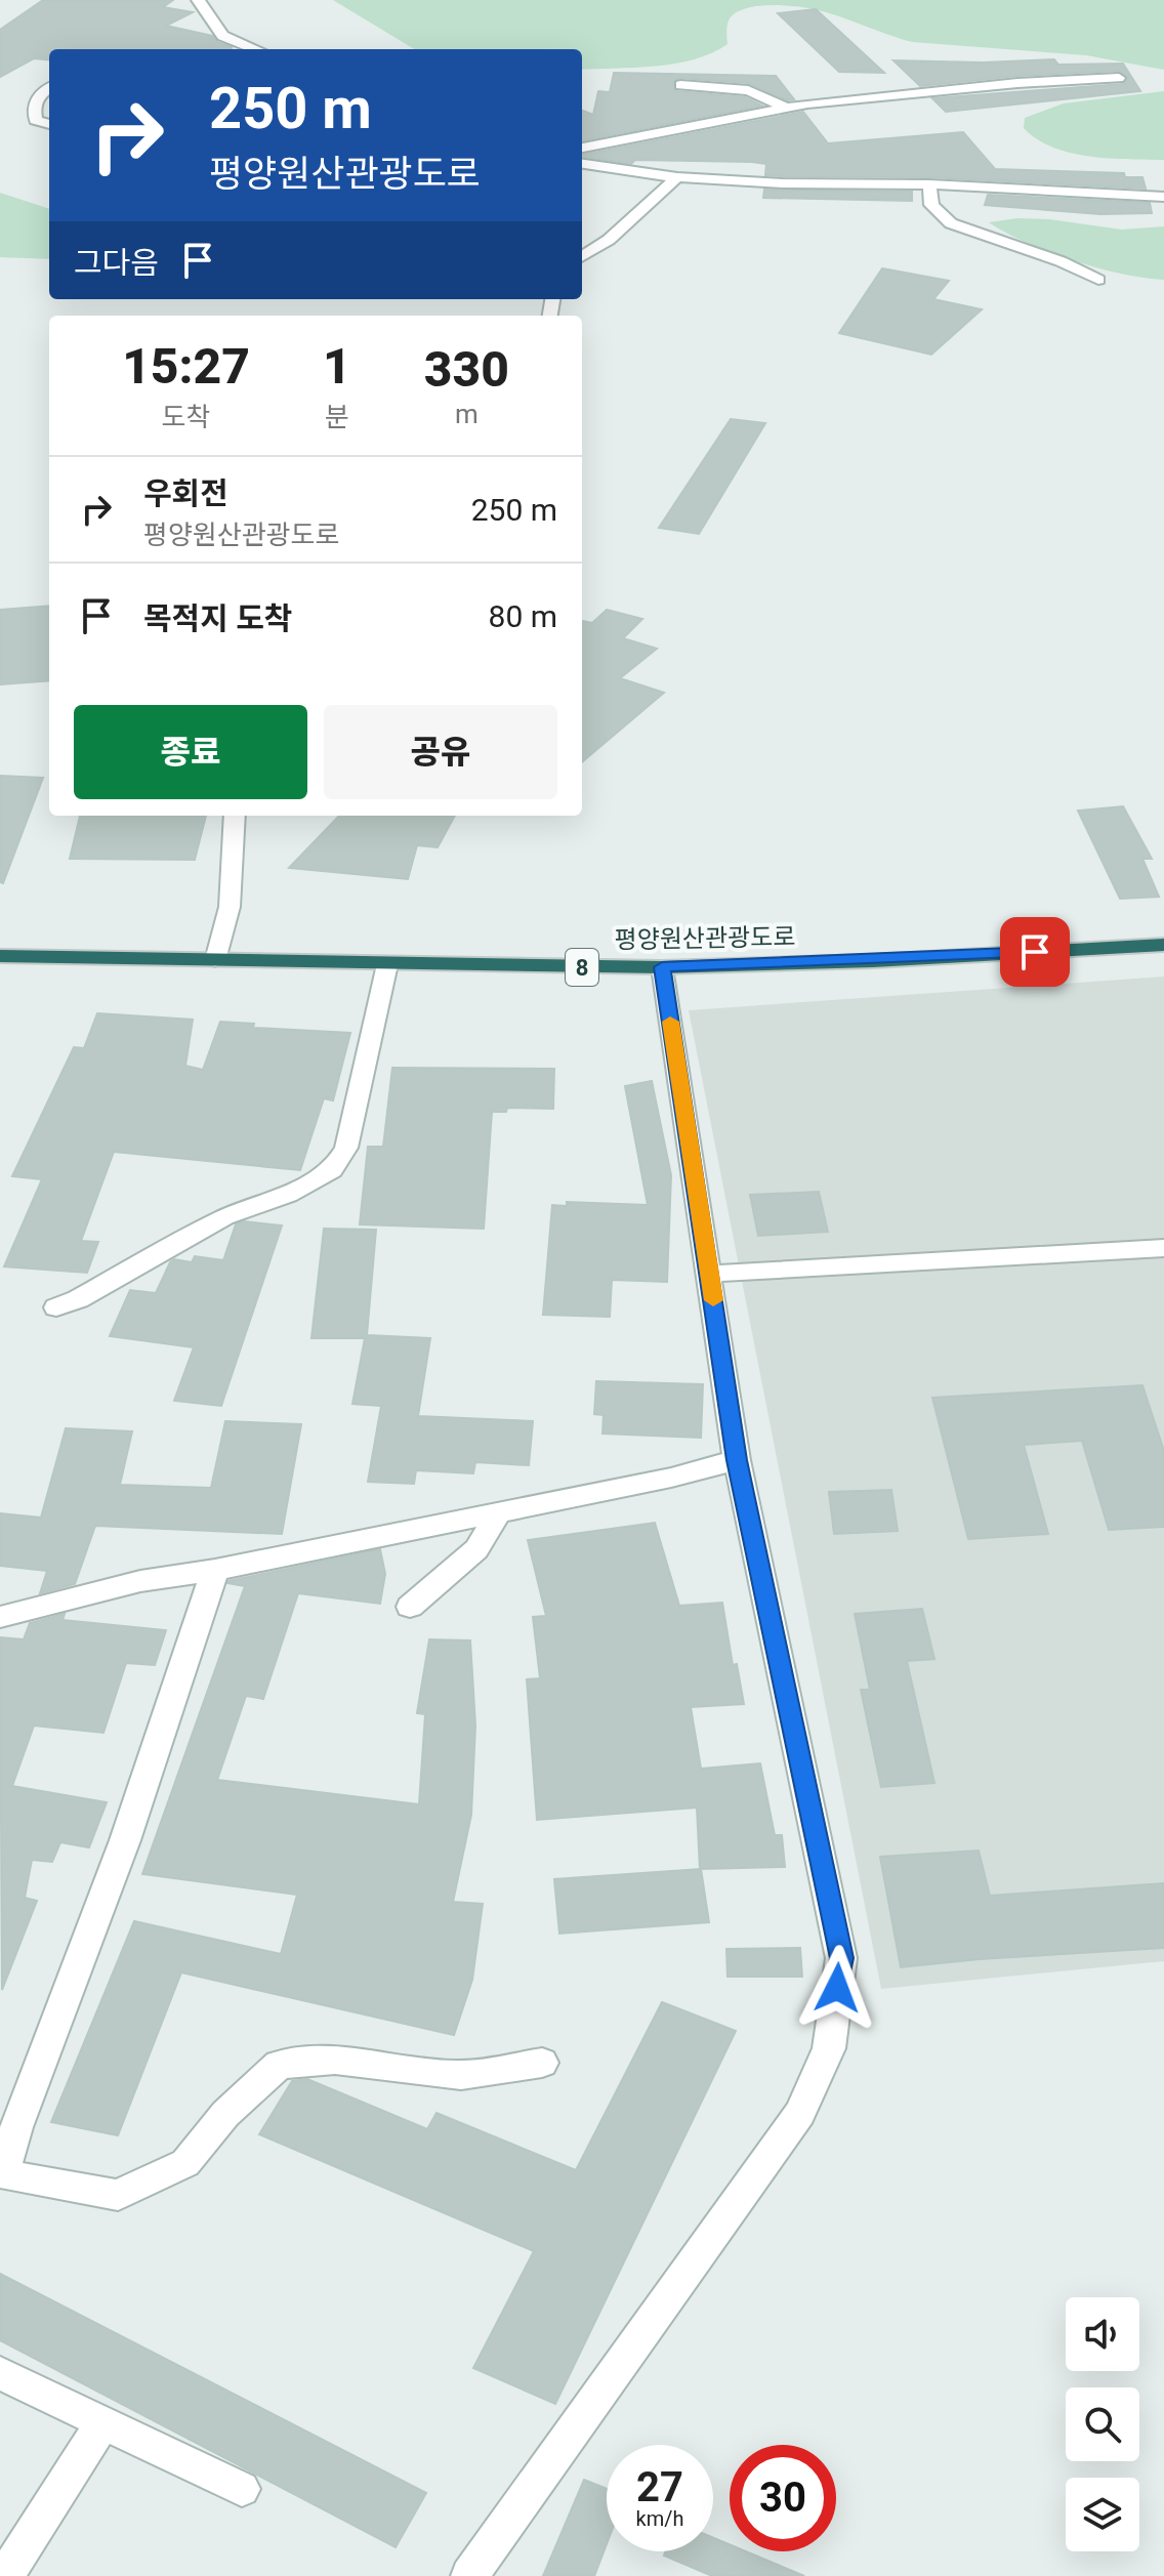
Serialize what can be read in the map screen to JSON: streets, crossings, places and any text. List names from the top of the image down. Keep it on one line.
{"streets":{"highway":["평양원산관광도로","8"]},"page":{"turn":["250 m","평양원산관광도로"],"then":"그다음","eta":["15:27","도착","1","분","330","m"],"list":[{"name":"우회전","note":"평양원산관광도로","value":"250 m"},{"name":"목적지 도착","value":"80 m"}],"buttons":["종료","공유"],"speed":"27 km/h","limit":"30"}}
